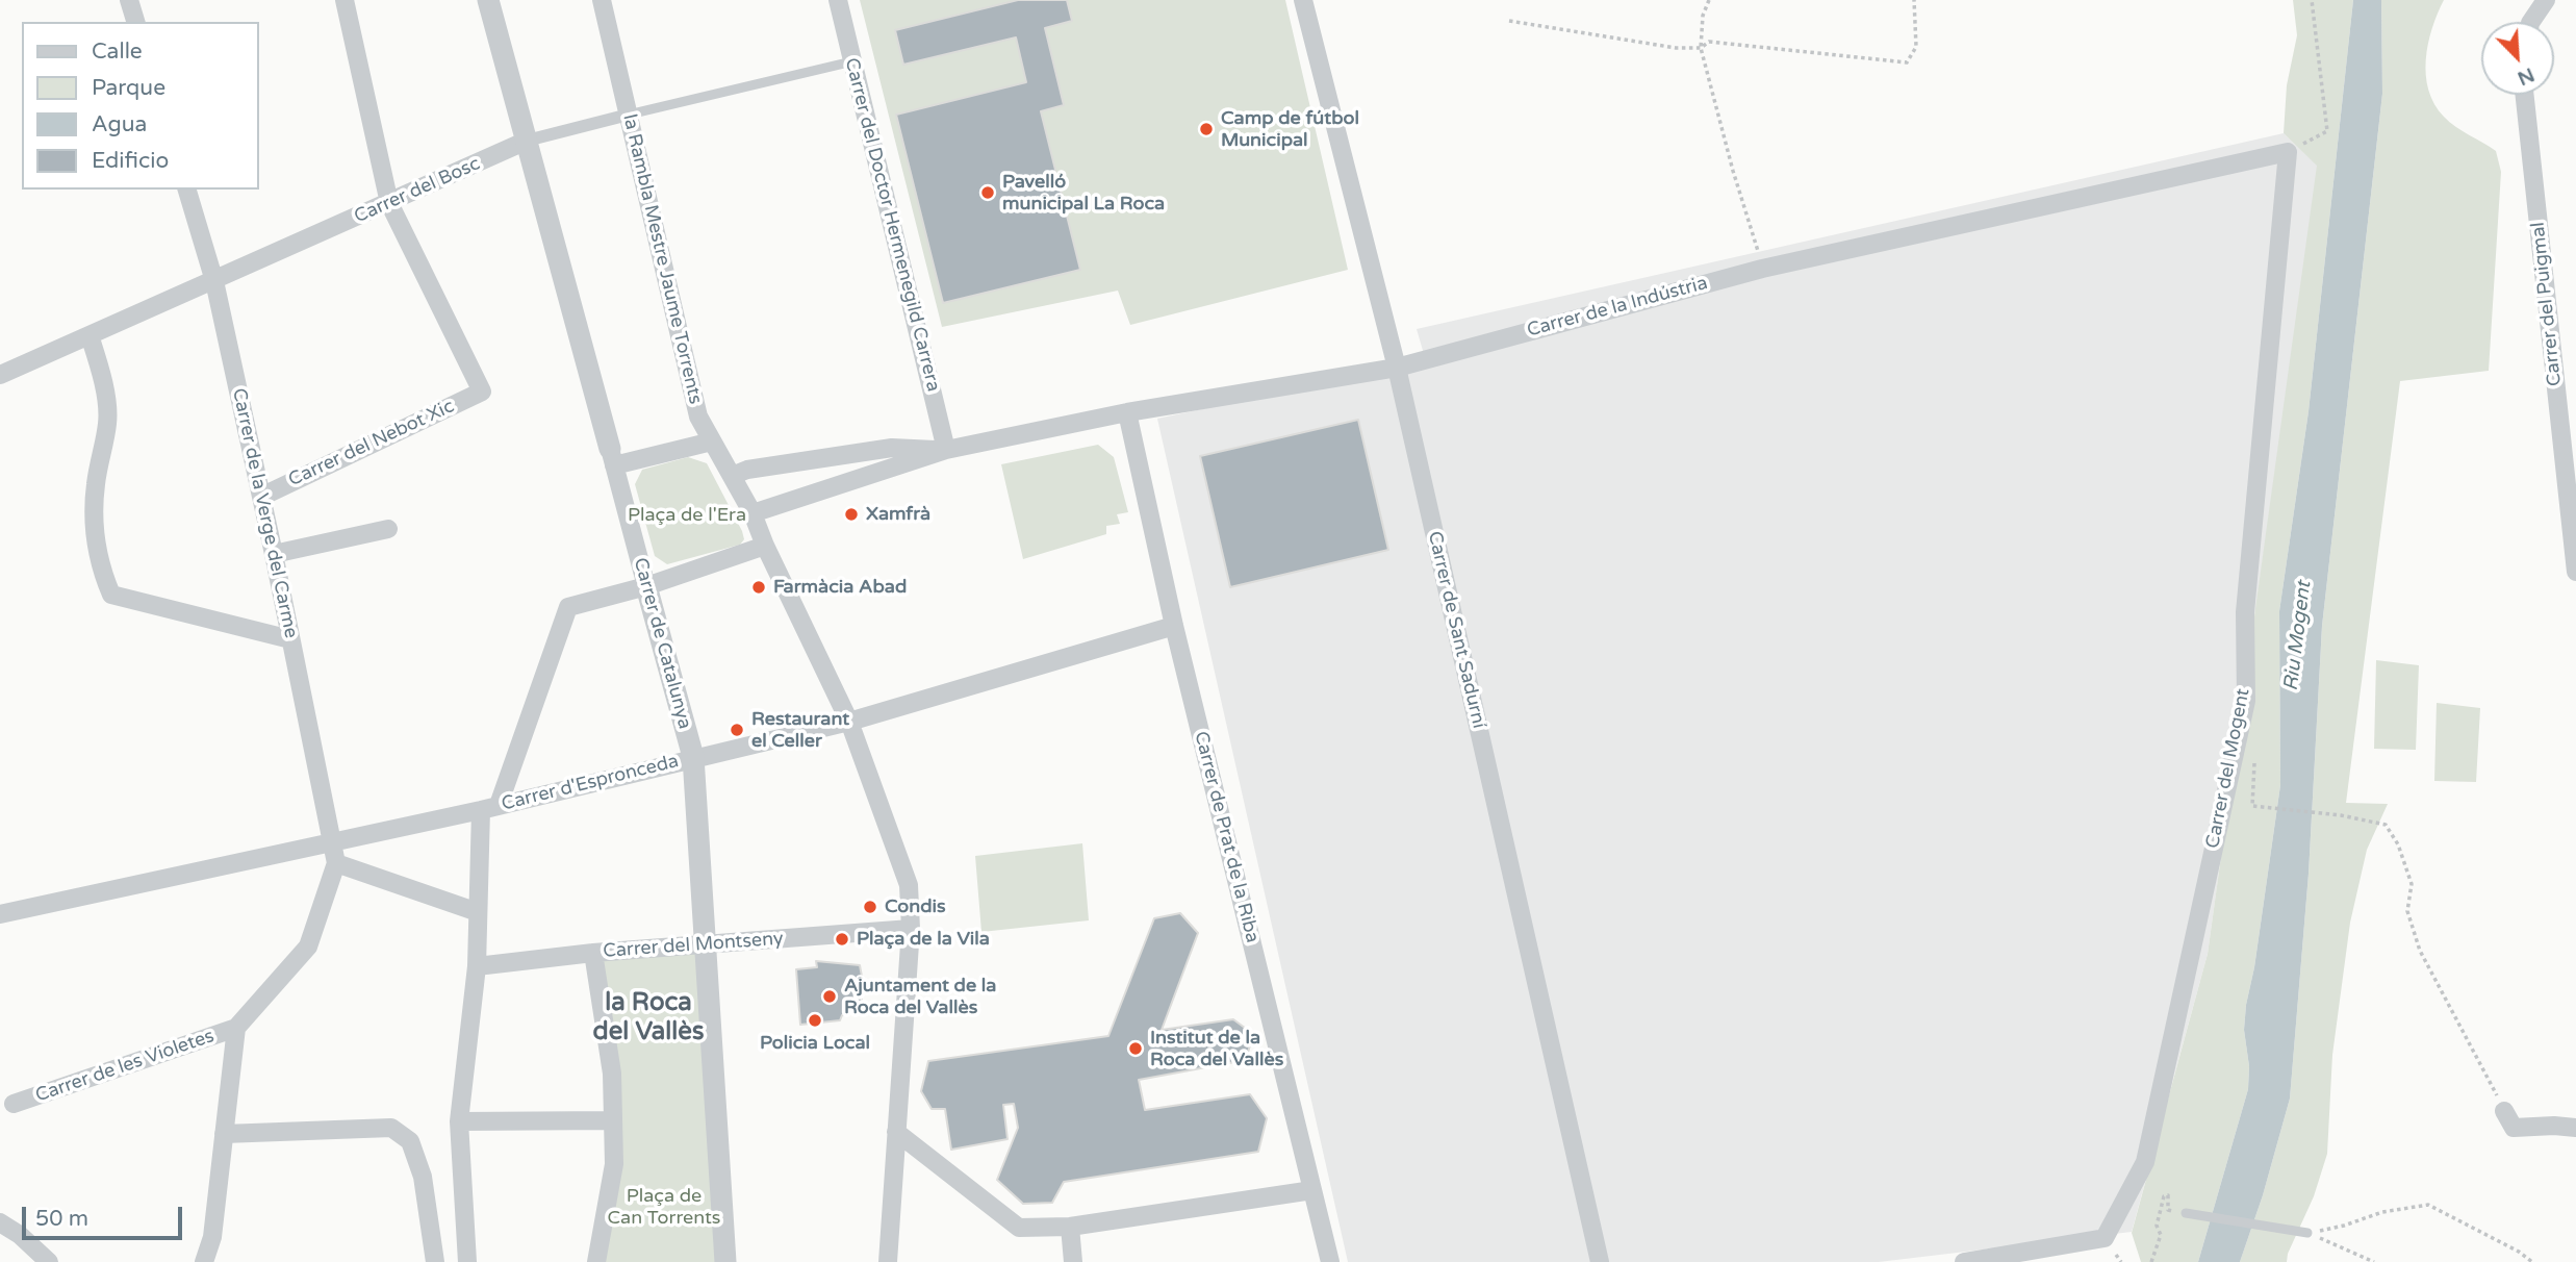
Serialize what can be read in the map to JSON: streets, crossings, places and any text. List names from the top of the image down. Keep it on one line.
{"streets":{"street":["Carrer del Bosc","Carrer del Doctor Hermenegild Carrera","la Rambla Mestre Jaume Torrents","Carrer del Puigmal","Carrer de la Indústria","Carrer del Nebot Xic","Carrer de la Verge del Carme","Carrer de Sant Sadurní","Carrer de Catalunya","Carrer del Mogent","Carrer d'Espronceda","Carrer de Prat de la Riba","Carrer del Montseny","Carrer de les Violetes"]},"crossings":[["Carrer del Bosc","Carrer del Doctor Hermenegild Carrera"],["Carrer del Bosc","la Rambla Mestre Jaume Torrents"],["Carrer del Bosc","Carrer del Nebot Xic"],["Carrer del Bosc","Carrer de la Verge del Carme"],["Carrer del Bosc","Carrer de Catalunya"],["Carrer del Doctor Hermenegild Carrera","Carrer de la Indústria"],["la Rambla Mestre Jaume Torrents","Carrer de la Indústria"],["la Rambla Mestre Jaume Torrents","Carrer d'Espronceda"],["la Rambla Mestre Jaume Torrents","Carrer del Montseny"],["Carrer de la Indústria","Carrer de Sant Sadurní"],["Carrer de la Indústria","Carrer del Mogent"],["Carrer de la Indústria","Carrer de Prat de la Riba"],["Carrer del Nebot Xic","Carrer de la Verge del Carme"],["Carrer de la Verge del Carme","Carrer d'Espronceda"],["Carrer de Catalunya","Carrer d'Espronceda"],["Carrer de Catalunya","Carrer del Montseny"],["Carrer d'Espronceda","Carrer de Prat de la Riba"]],"districts":["la Roca del Vallès"],"water":["Riu Mogent"],"parks":["Plaça de l'Era","Plaça de Can Torrents"],"places":["Camp de fútbol Municipal","Pavelló municipal La Roca","Xamfrà","Farmàcia Abad","Restaurant el Celler","Condis","Plaça de la Vila","Ajuntament de la Roca del Vallès","Policia Local","Institut de la Roca del Vallès"],"legend":["Calle","Parque","Agua","Edificio"],"scale_bar":"50 m","north":"bottom right"}
